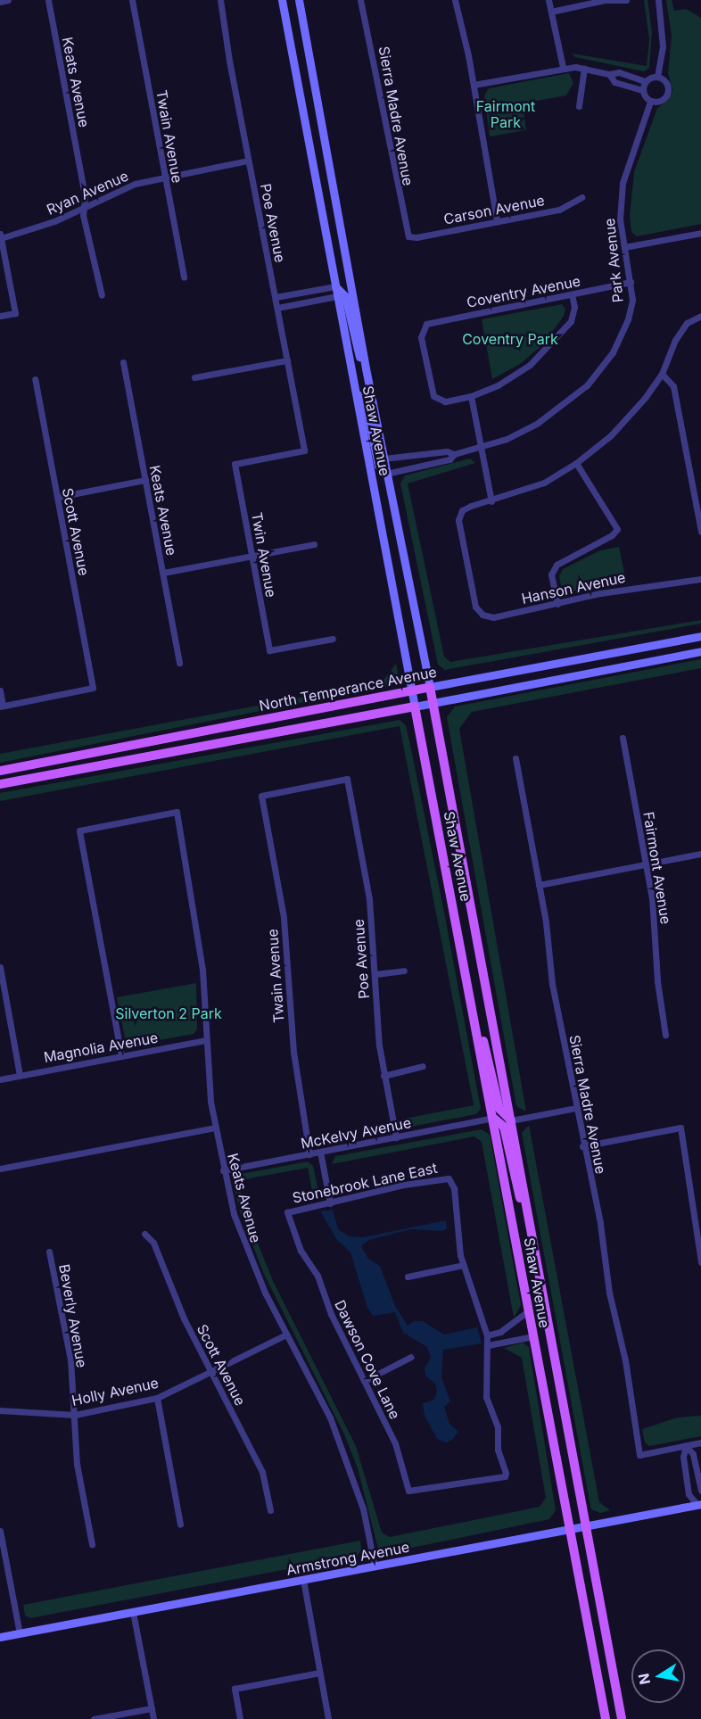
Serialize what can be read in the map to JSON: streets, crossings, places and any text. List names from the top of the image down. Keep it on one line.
{"streets":{"main road":["Shaw Avenue","North Temperance Avenue","Armstrong Avenue"],"street":["Keats Avenue","Sierra Madre Avenue","Twain Avenue","Ryan Avenue","Carson Avenue","Poe Avenue","Park Avenue","Coventry Avenue","Scott Avenue","Twin Avenue","Hanson Avenue","Fairmont Avenue","Magnolia Avenue","McKelvy Avenue","Stonebrook Lane East","Beverly Avenue","Dawson Cove Lane","Holly Avenue"]},"crossings":[["Keats Avenue","Ryan Avenue"],["Keats Avenue","Magnolia Avenue"],["Keats Avenue","McKelvy Avenue"],["Keats Avenue","Holly Avenue"],["Keats Avenue","Armstrong Avenue"],["Sierra Madre Avenue","Carson Avenue"],["Twain Avenue","Ryan Avenue"],["Twain Avenue","Poe Avenue"],["Twain Avenue","McKelvy Avenue"],["Ryan Avenue","Poe Avenue"],["Poe Avenue","Twin Avenue"],["Poe Avenue","McKelvy Avenue"],["Park Avenue","Coventry Avenue"],["Park Avenue","Shaw Avenue"],["Shaw Avenue","North Temperance Avenue"],["Shaw Avenue","McKelvy Avenue"],["Shaw Avenue","Armstrong Avenue"],["Scott Avenue","Holly Avenue"],["Stonebrook Lane East","Dawson Cove Lane"],["Beverly Avenue","Holly Avenue"]],"parks":["Fairmont Park","Coventry Park","Silverton 2 Park"],"north":"left"}
